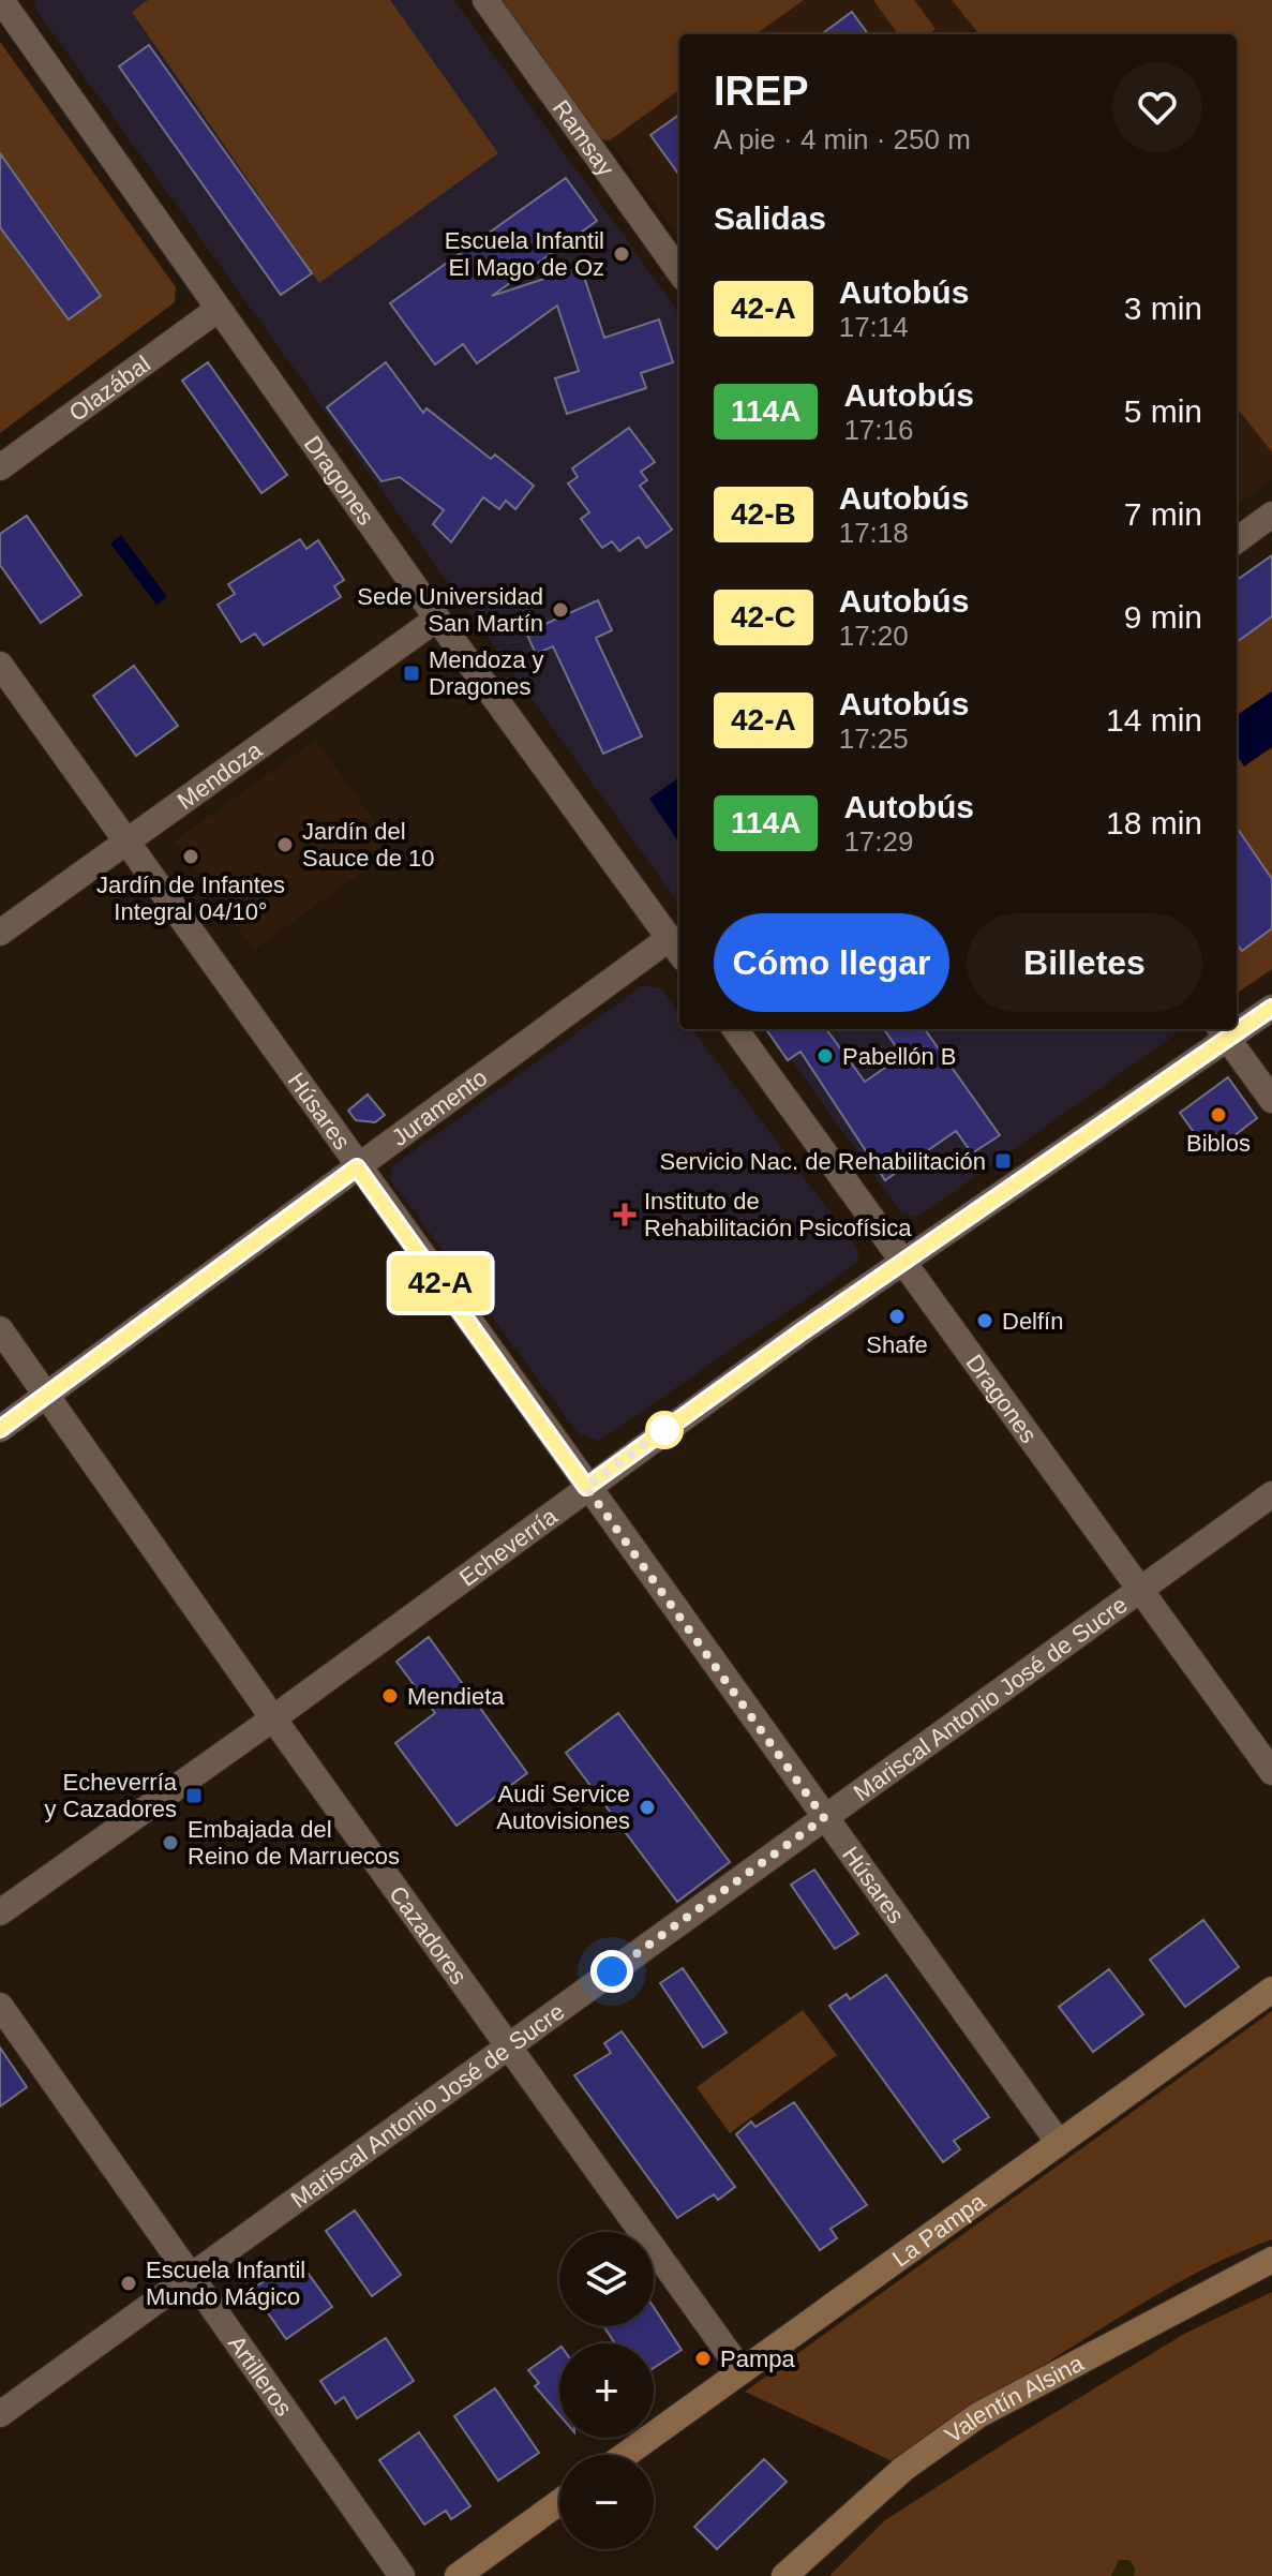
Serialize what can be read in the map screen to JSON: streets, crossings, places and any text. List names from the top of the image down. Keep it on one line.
{"streets":{"street":["Ramsay","Olazábal","Dragones","Mendoza","Juramento","Húsares","Echeverría","Mariscal Antonio José de Sucre","Cazadores","La Pampa","Artilleros","Valentín Alsina"]},"crossings":[["Olazábal","Dragones"],["Dragones","Mendoza"],["Dragones","Juramento"],["Dragones","Echeverría"],["Dragones","Mariscal Antonio José de Sucre"],["Mendoza","Húsares"],["Juramento","Húsares"],["Juramento","Cazadores"],["Húsares","Echeverría"],["Húsares","Mariscal Antonio José de Sucre"],["Húsares","La Pampa"],["Echeverría","Cazadores"],["Mariscal Antonio José de Sucre","Cazadores"],["Mariscal Antonio José de Sucre","Artilleros"],["Cazadores","La Pampa"]],"places":{"other":["Escuela Infantil El Mago de Oz","Sede Universidad San Martín","Jardín del Sauce de 10","Jardín de Infantes Integral 04/10°","Pabellón B","Biblos","Shafe","Delfín","Mendieta","Audi Service Autovisiones","Embajada del Reino de Marruecos","Escuela Infantil Mundo Mágico","Pampa"],"transit":["Mendoza y Dragones","Servicio Nac. de Rehabilitación","Echeverría y Cazadores"],"health":["Instituto de Rehabilitación Psicofísica"]},"lines":["bus line 42-A"],"page":{"on_map":"42-A","heading":[["IREP","A pie · 4 min · 250 m"],"Salidas"],"list":[{"mark":"42-A","name":"Autobús","note":"17:14","value":"3 min"},{"mark":"114A","name":"Autobús","note":"17:16","value":"5 min"},{"mark":"42-B","name":"Autobús","note":"17:18","value":"7 min"},{"mark":"42-C","name":"Autobús","note":"17:20","value":"9 min"},{"mark":"42-A","name":"Autobús","note":"17:25","value":"14 min"},{"mark":"114A","name":"Autobús","note":"17:29","value":"18 min"}],"buttons":["Cómo llegar","Billetes"],"map_buttons":["+","−"]}}
